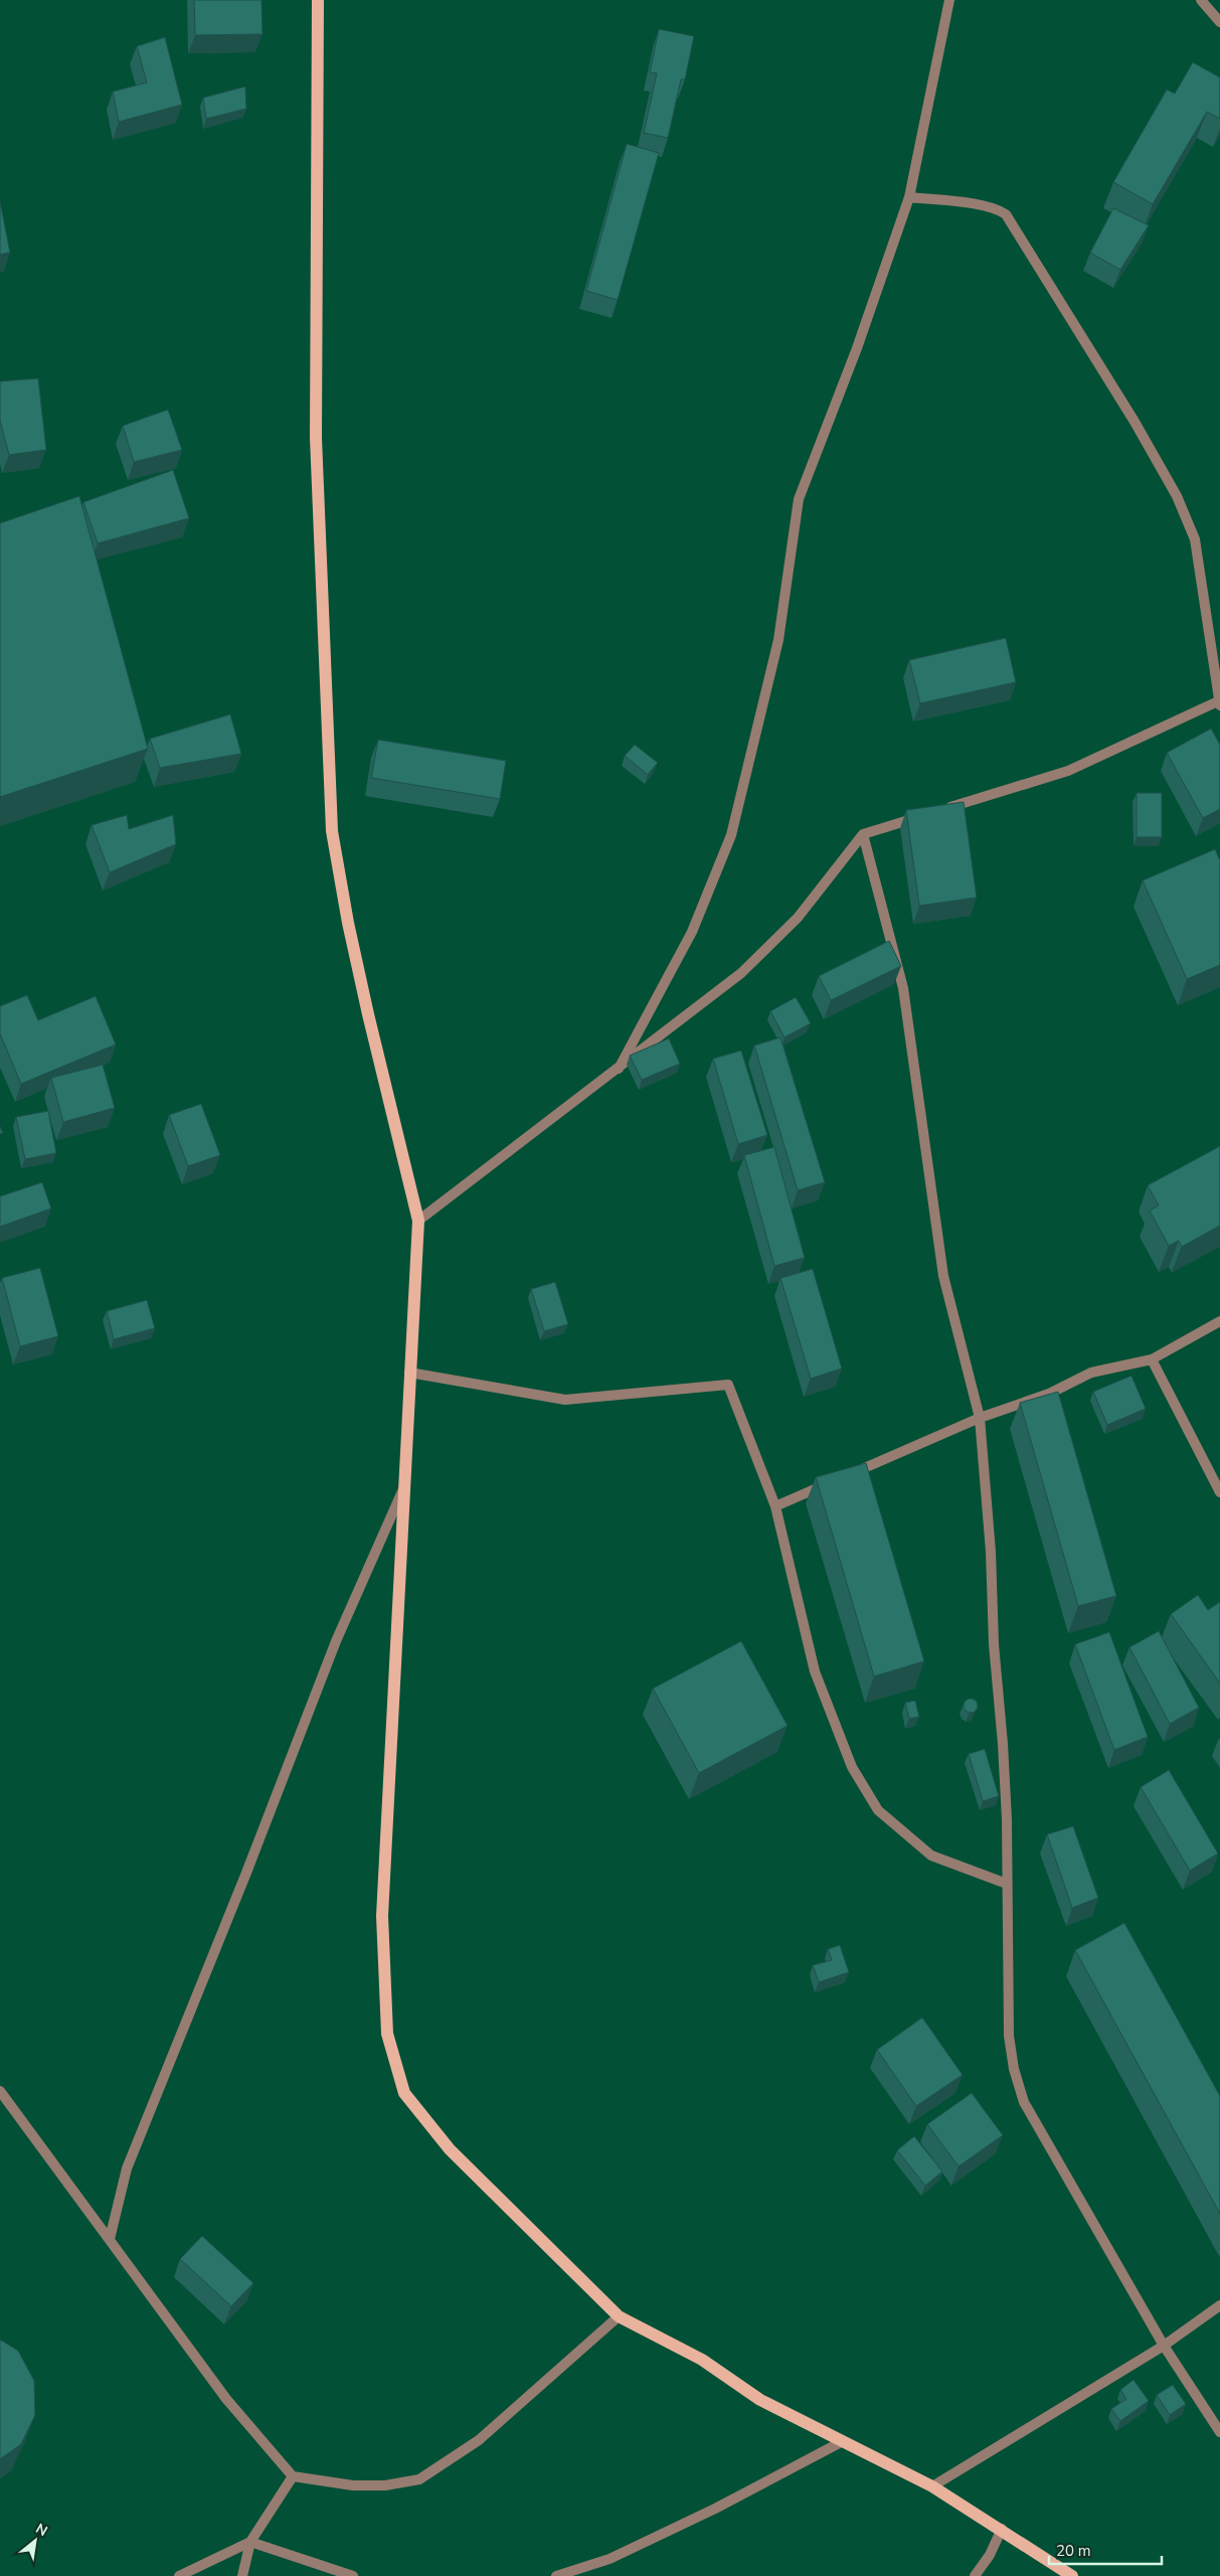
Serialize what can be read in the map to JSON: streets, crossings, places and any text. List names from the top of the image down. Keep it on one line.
{"scale_bar":"20 m","north":"top right"}
